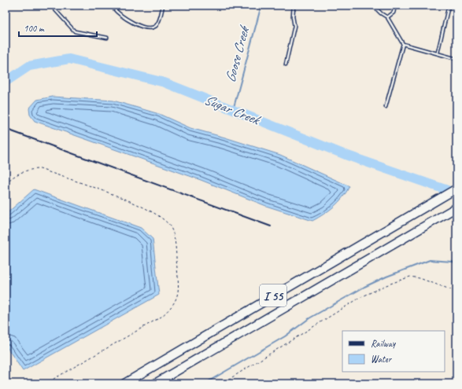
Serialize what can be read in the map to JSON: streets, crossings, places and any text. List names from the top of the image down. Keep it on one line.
{"streets":{"highway":["I 55"]},"water":["Goose Creek","Sugar Creek"],"legend":["Railway","Water"],"scale_bar":"100 m"}
